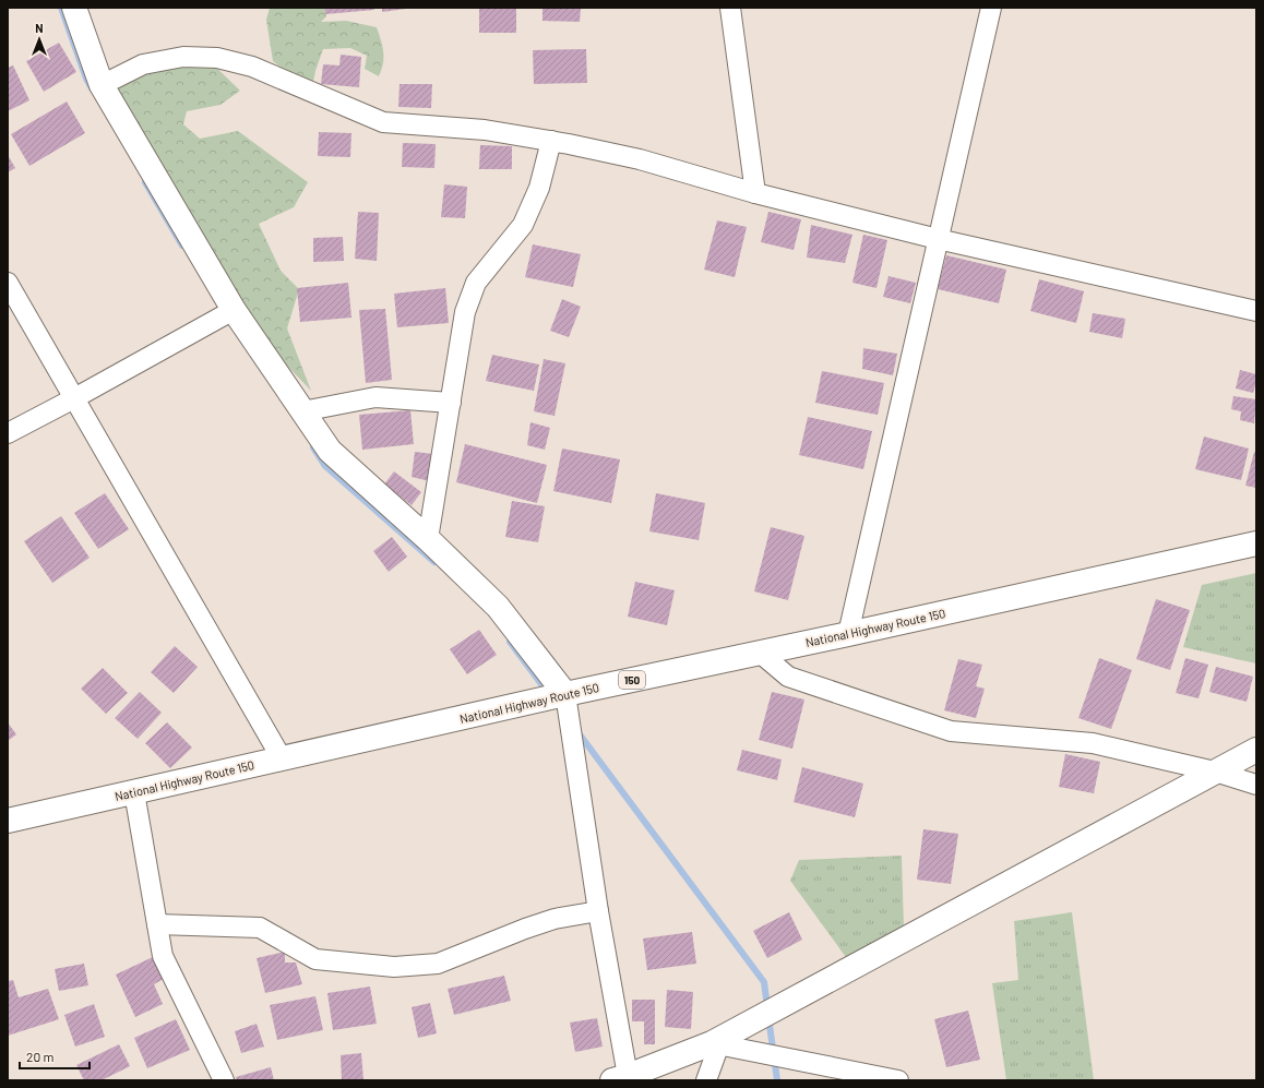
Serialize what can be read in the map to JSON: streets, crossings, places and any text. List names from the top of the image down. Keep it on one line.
{"streets":{"main road":["National Highway Route 150","150"]},"scale_bar":"20 m","north":"top"}
